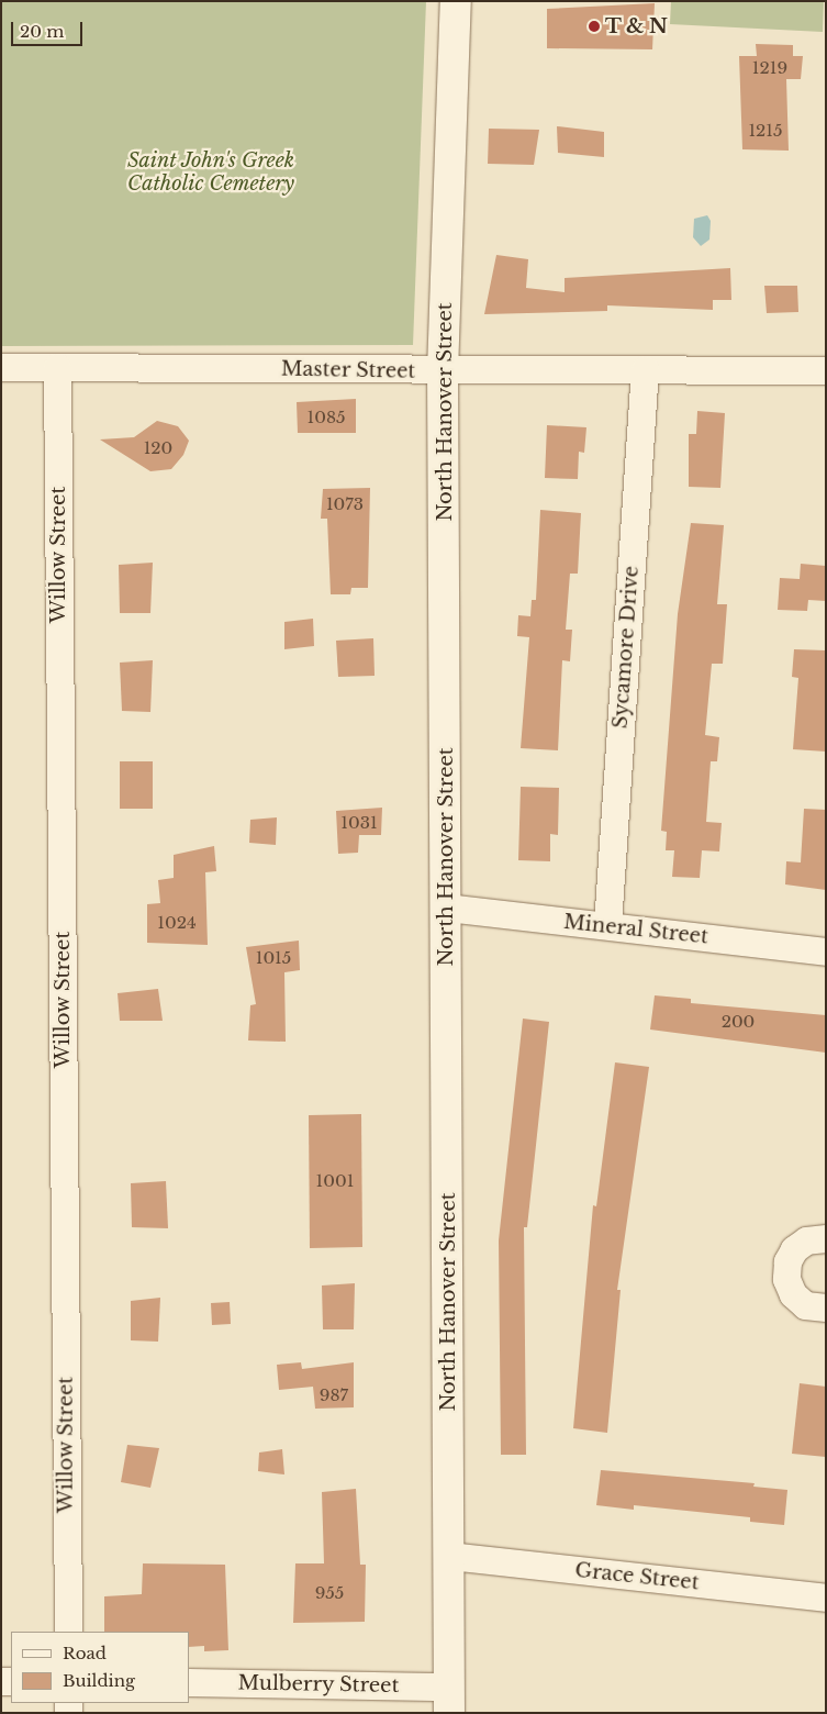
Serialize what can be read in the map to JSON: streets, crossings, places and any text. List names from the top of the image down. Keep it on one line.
{"streets":{"street":["Master Street","North Hanover Street","Willow Street","Sycamore Drive","Mineral Street","Grace Street","Mulberry Street"]},"crossings":[["Master Street","North Hanover Street"],["Master Street","Willow Street"],["Master Street","Sycamore Drive"],["North Hanover Street","Mineral Street"],["North Hanover Street","Grace Street"],["North Hanover Street","Mulberry Street"],["Sycamore Drive","Mineral Street"]],"parks":["Saint John's Greek Catholic Cemetery"],"places":["T & N"],"house_numbers":["1219","1215","1085","120","1073","1031","1024","1015","200","1001","987","955"],"legend":["Road","Building"],"scale_bar":"20 m"}
